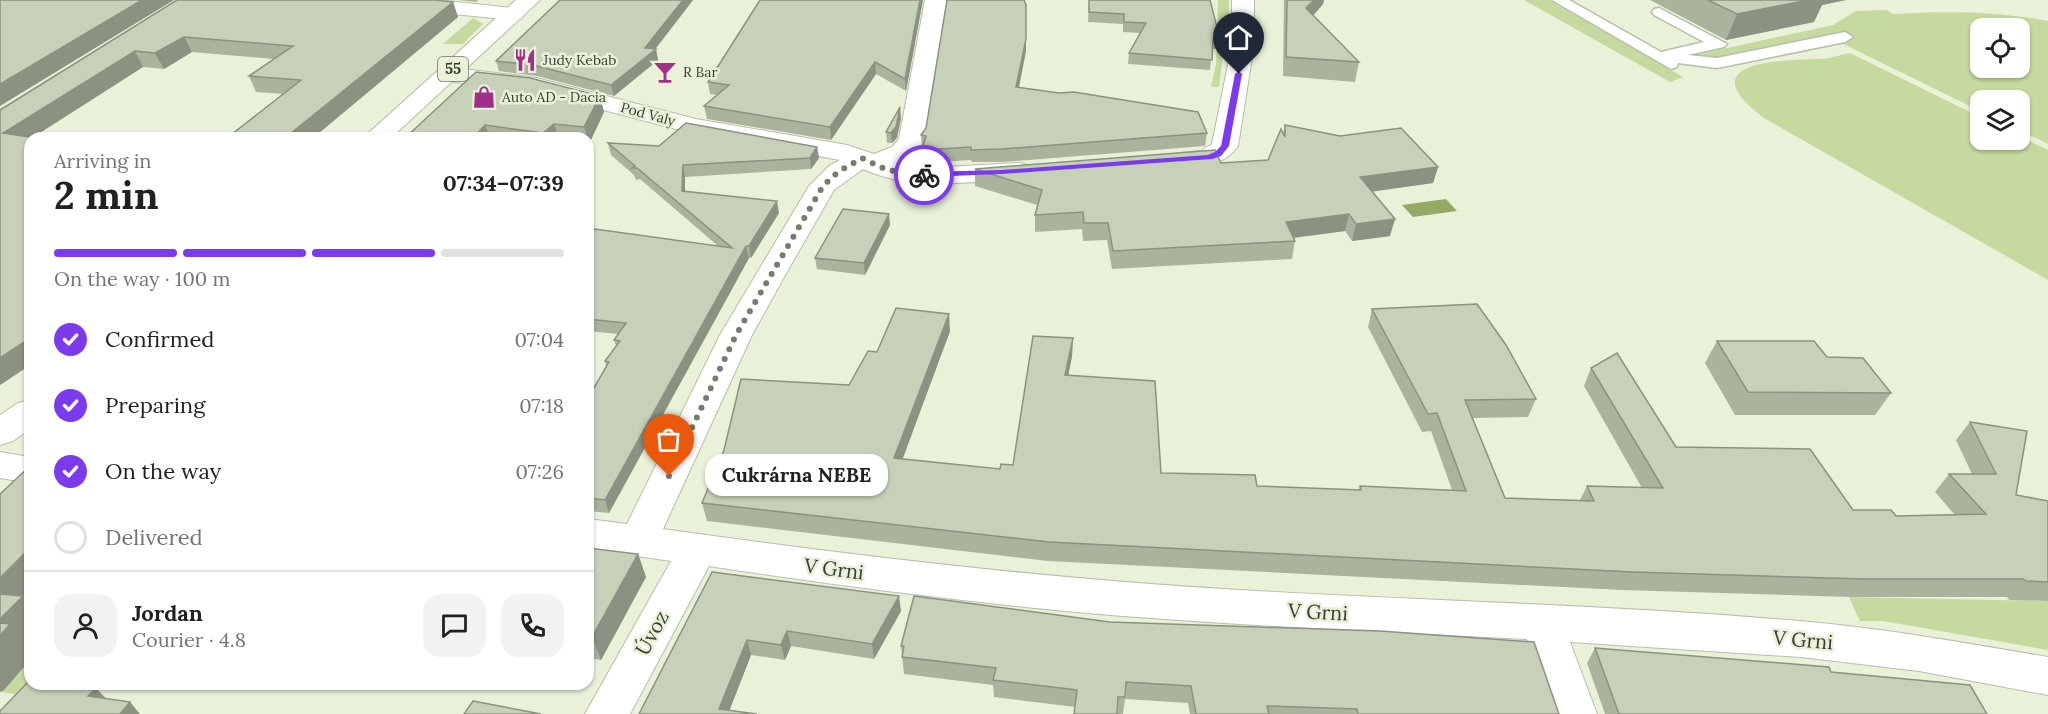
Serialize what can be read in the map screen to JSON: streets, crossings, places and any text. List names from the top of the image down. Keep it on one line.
{"streets":{"street":["55","Pod Valy","V Grni","Úvoz"]},"crossings":[["55","Pod Valy"],["V Grni","Úvoz"]],"places":{"restaurant":["Judy Kebab"],"bar":["R Bar"],"shop":["Auto AD - Dacia"],"other":["Cukrárna NEBE"]},"page":{"heading":["2 min","Arriving in","07:34–07:39"],"panel":["Jordan","Courier · 4.8"],"bar":"On the way · 100 m","list":[["Confirmed","07:04"],["Preparing","07:18"],["On the way","07:26"],"Delivered"],"bubble":"Cukrárna NEBE"}}
